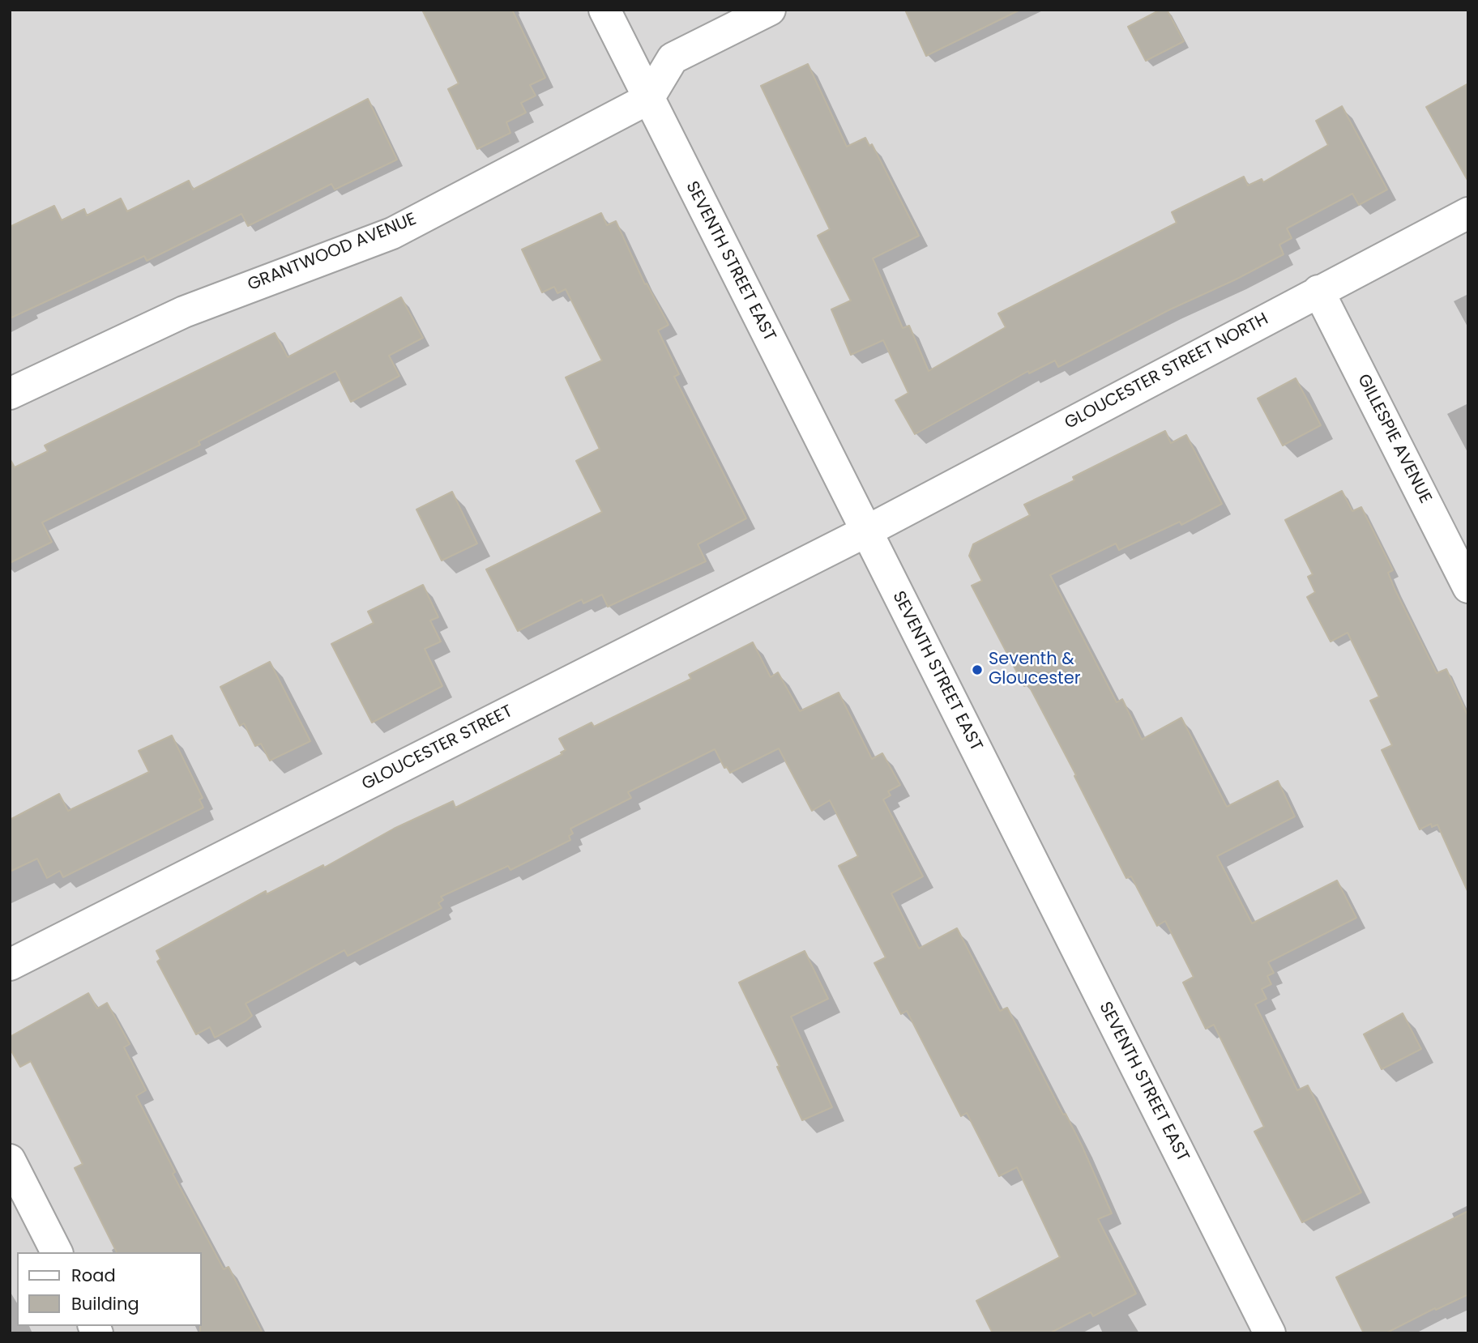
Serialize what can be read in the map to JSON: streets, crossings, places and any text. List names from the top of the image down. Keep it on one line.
{"streets":{"street":["GRANTWOOD AVENUE","SEVENTH STREET EAST","GLOUCESTER STREET NORTH","GILLESPIE AVENUE","GLOUCESTER STREET"]},"crossings":[["GRANTWOOD AVENUE","SEVENTH STREET EAST"],["SEVENTH STREET EAST","GLOUCESTER STREET NORTH"],["SEVENTH STREET EAST","GLOUCESTER STREET"],["GLOUCESTER STREET NORTH","GILLESPIE AVENUE"],["GLOUCESTER STREET NORTH","GLOUCESTER STREET"]],"places":["Seventh & Gloucester"],"legend":["Road","Building"]}
